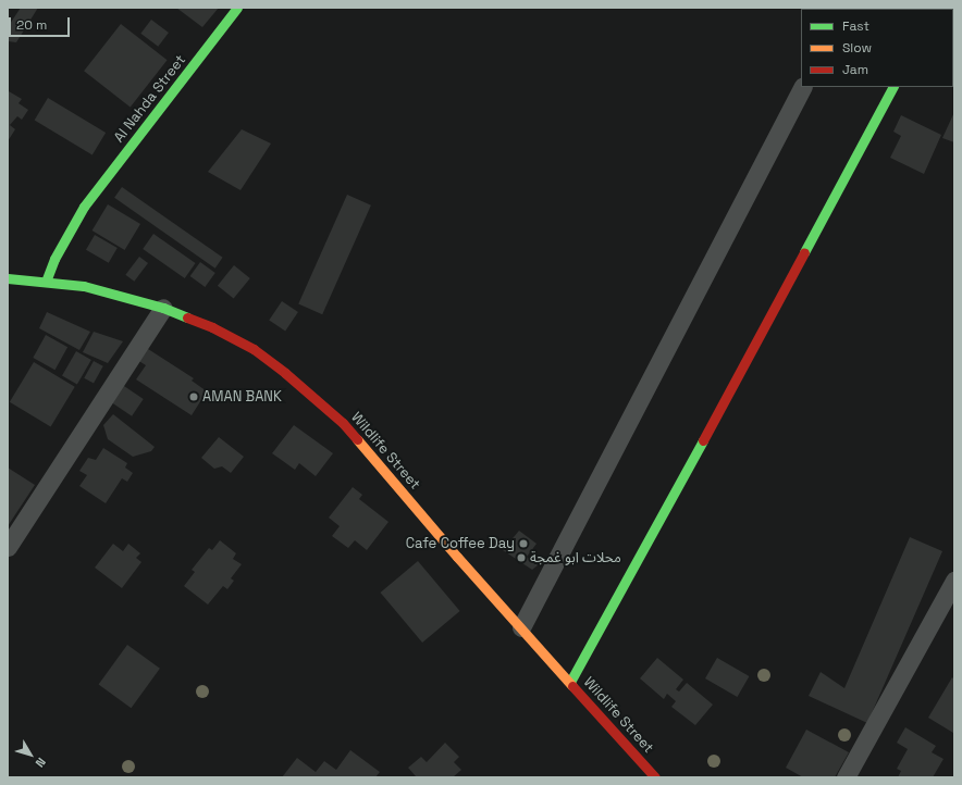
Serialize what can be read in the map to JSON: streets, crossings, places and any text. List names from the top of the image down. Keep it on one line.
{"streets":{"street":["Al Nahda Street","Wildlife Street"]},"crossings":[["Al Nahda Street","Wildlife Street"]],"places":["AMAN BANK","Cafe Coffee Day","محلات ابو غمجة"],"legend":["Fast","Slow","Jam"],"scale_bar":"20 m","north":"bottom right"}
